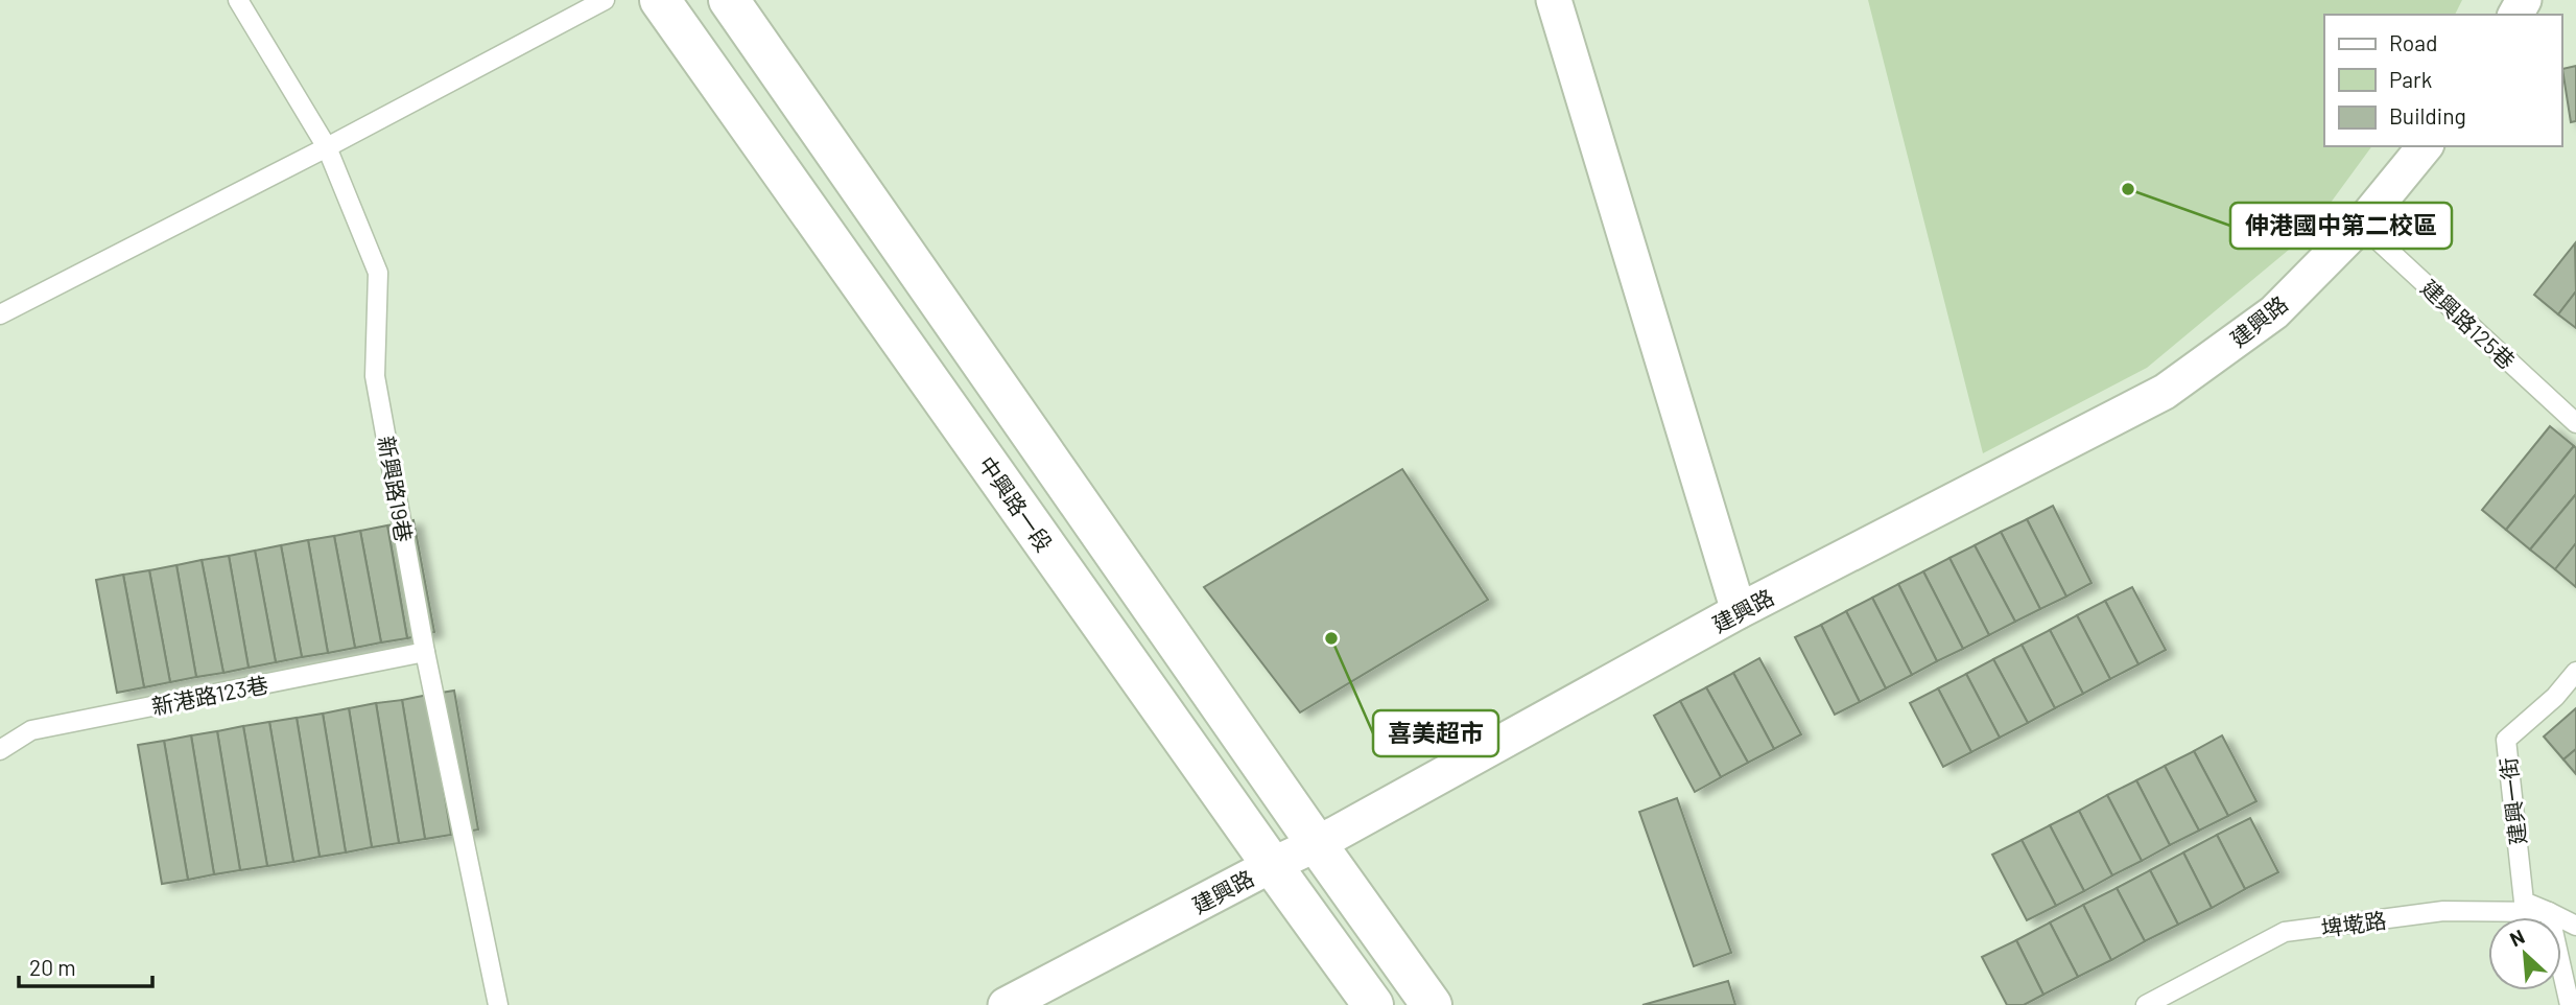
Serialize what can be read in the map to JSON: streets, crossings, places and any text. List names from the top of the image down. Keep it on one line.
{"streets":{"main road":["中興路一段"],"street":["建興路"],"lane":["建興路125巷","新興路19巷","新港路123巷","建興一街","埤墘路"]},"crossings":[["建興路","建興路125巷"],["建興路","中興路一段"],["新興路19巷","新港路123巷"],["建興一街","埤墘路"]],"places":["伸港國中第二校區","喜美超市"],"legend":["Road","Park","Building"],"scale_bar":"20 m","north":"top left"}
